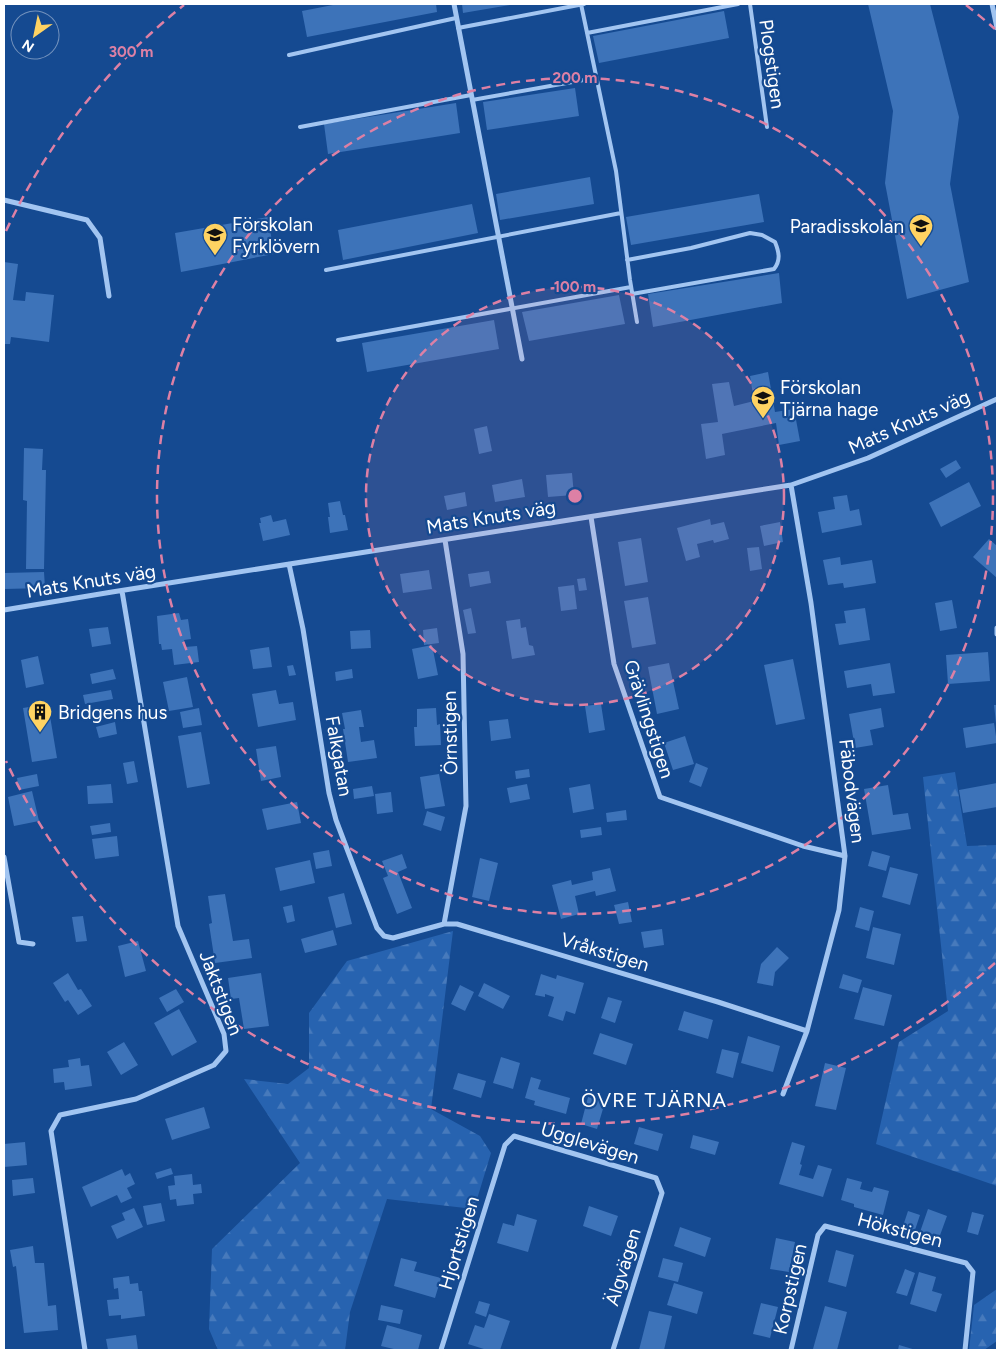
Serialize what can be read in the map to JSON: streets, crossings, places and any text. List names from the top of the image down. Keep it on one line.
{"streets":{"street":["Mats Knuts väg","Grävlingstigen","Örnstigen","Falkgatan","Fäbodvägen","Vråkstigen","Jaktstigen","Ugglevägen","Hökstigen","Hjortstigen","Älgvägen","Korpstigen"],"lane":["Plogstigen"]},"crossings":[["Mats Knuts väg","Grävlingstigen"],["Mats Knuts väg","Örnstigen"],["Mats Knuts väg","Falkgatan"],["Mats Knuts väg","Fäbodvägen"],["Mats Knuts väg","Jaktstigen"],["Grävlingstigen","Fäbodvägen"],["Örnstigen","Vråkstigen"],["Falkgatan","Vråkstigen"],["Fäbodvägen","Vråkstigen"],["Ugglevägen","Hjortstigen"],["Ugglevägen","Älgvägen"],["Hökstigen","Korpstigen"]],"districts":["ÖVRE TJÄRNA"],"places":{"school or university":["Paradisskolan","Förskolan Fyrklövern","Förskolan Tjärna hage"],"building":["Bridgens hus"]},"north":"bottom left","rings":["300 m","200 m","100 m"]}
